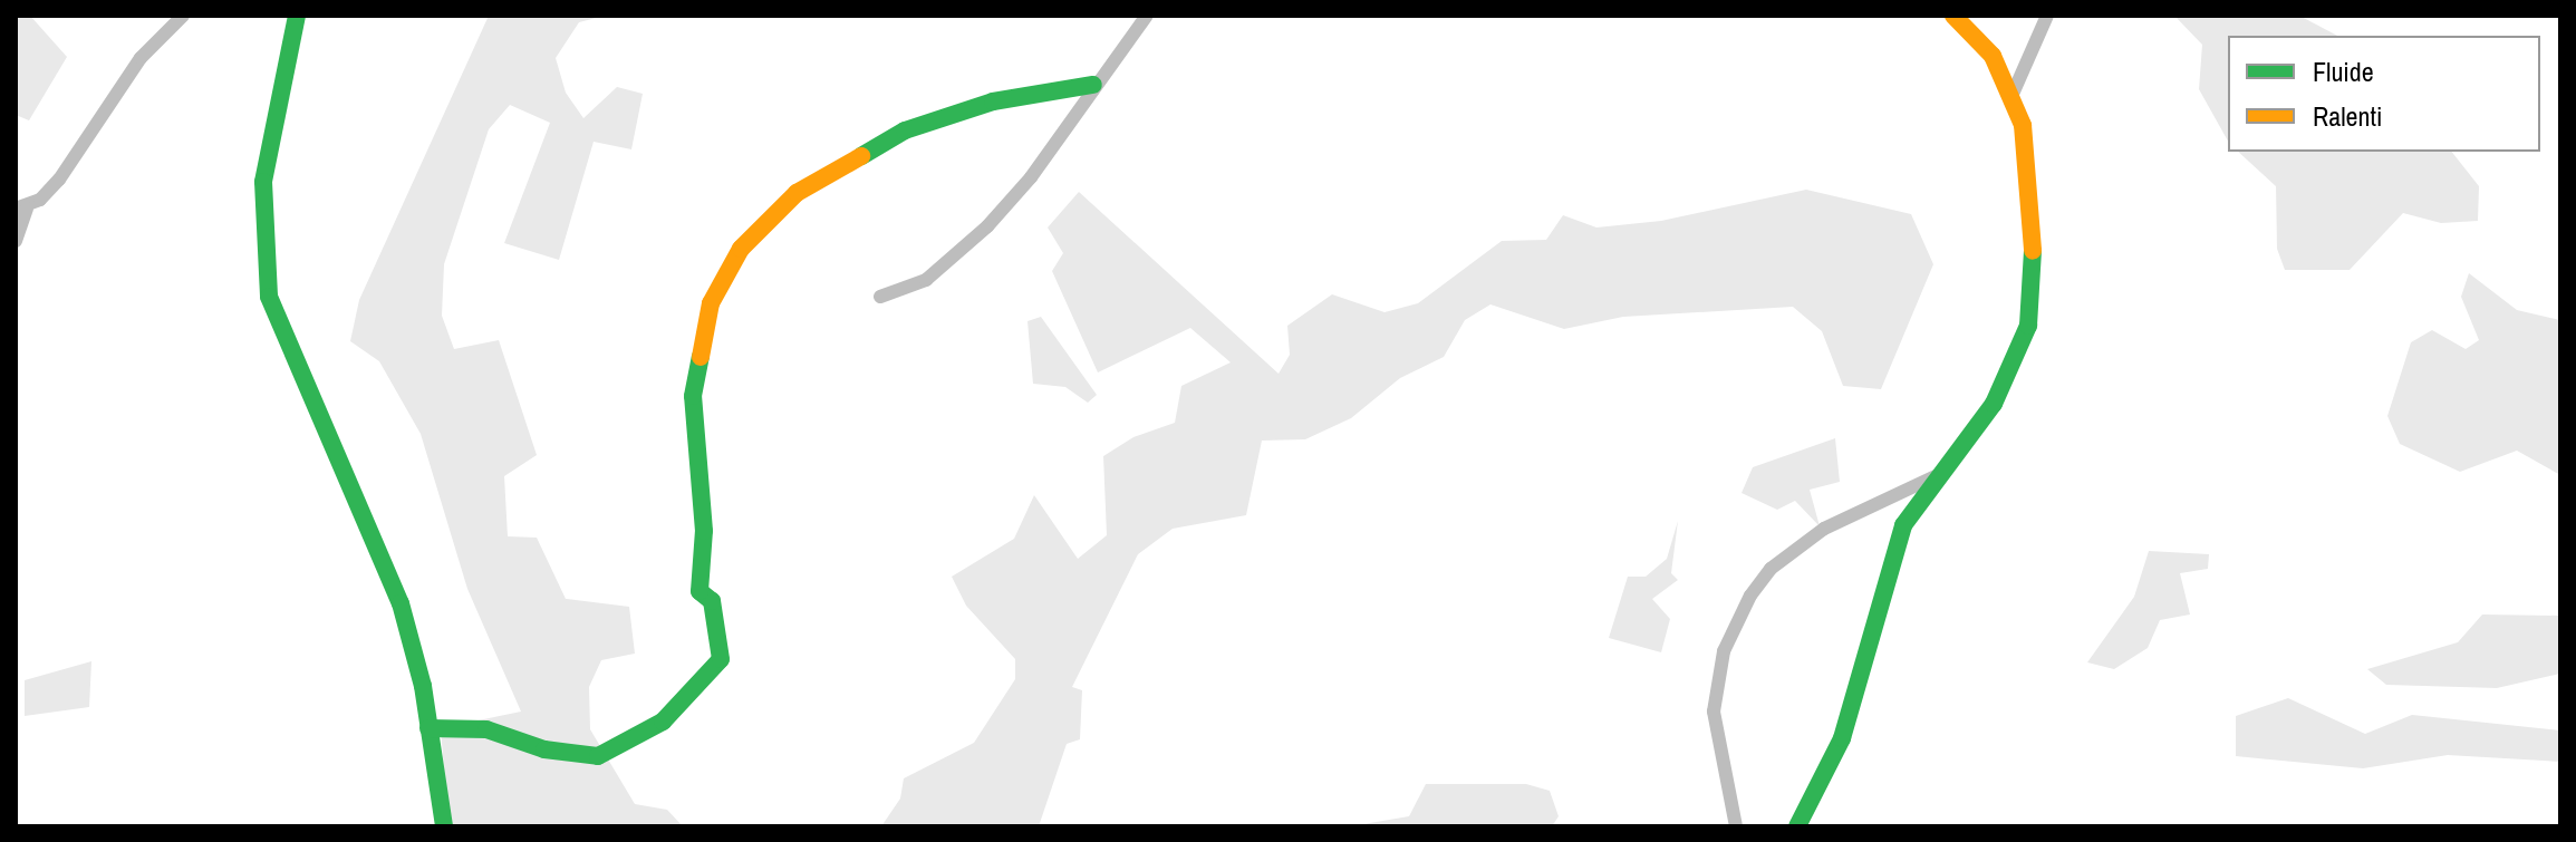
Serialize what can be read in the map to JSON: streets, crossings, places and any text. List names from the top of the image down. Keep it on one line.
{"legend":["Fluide","Ralenti"]}
